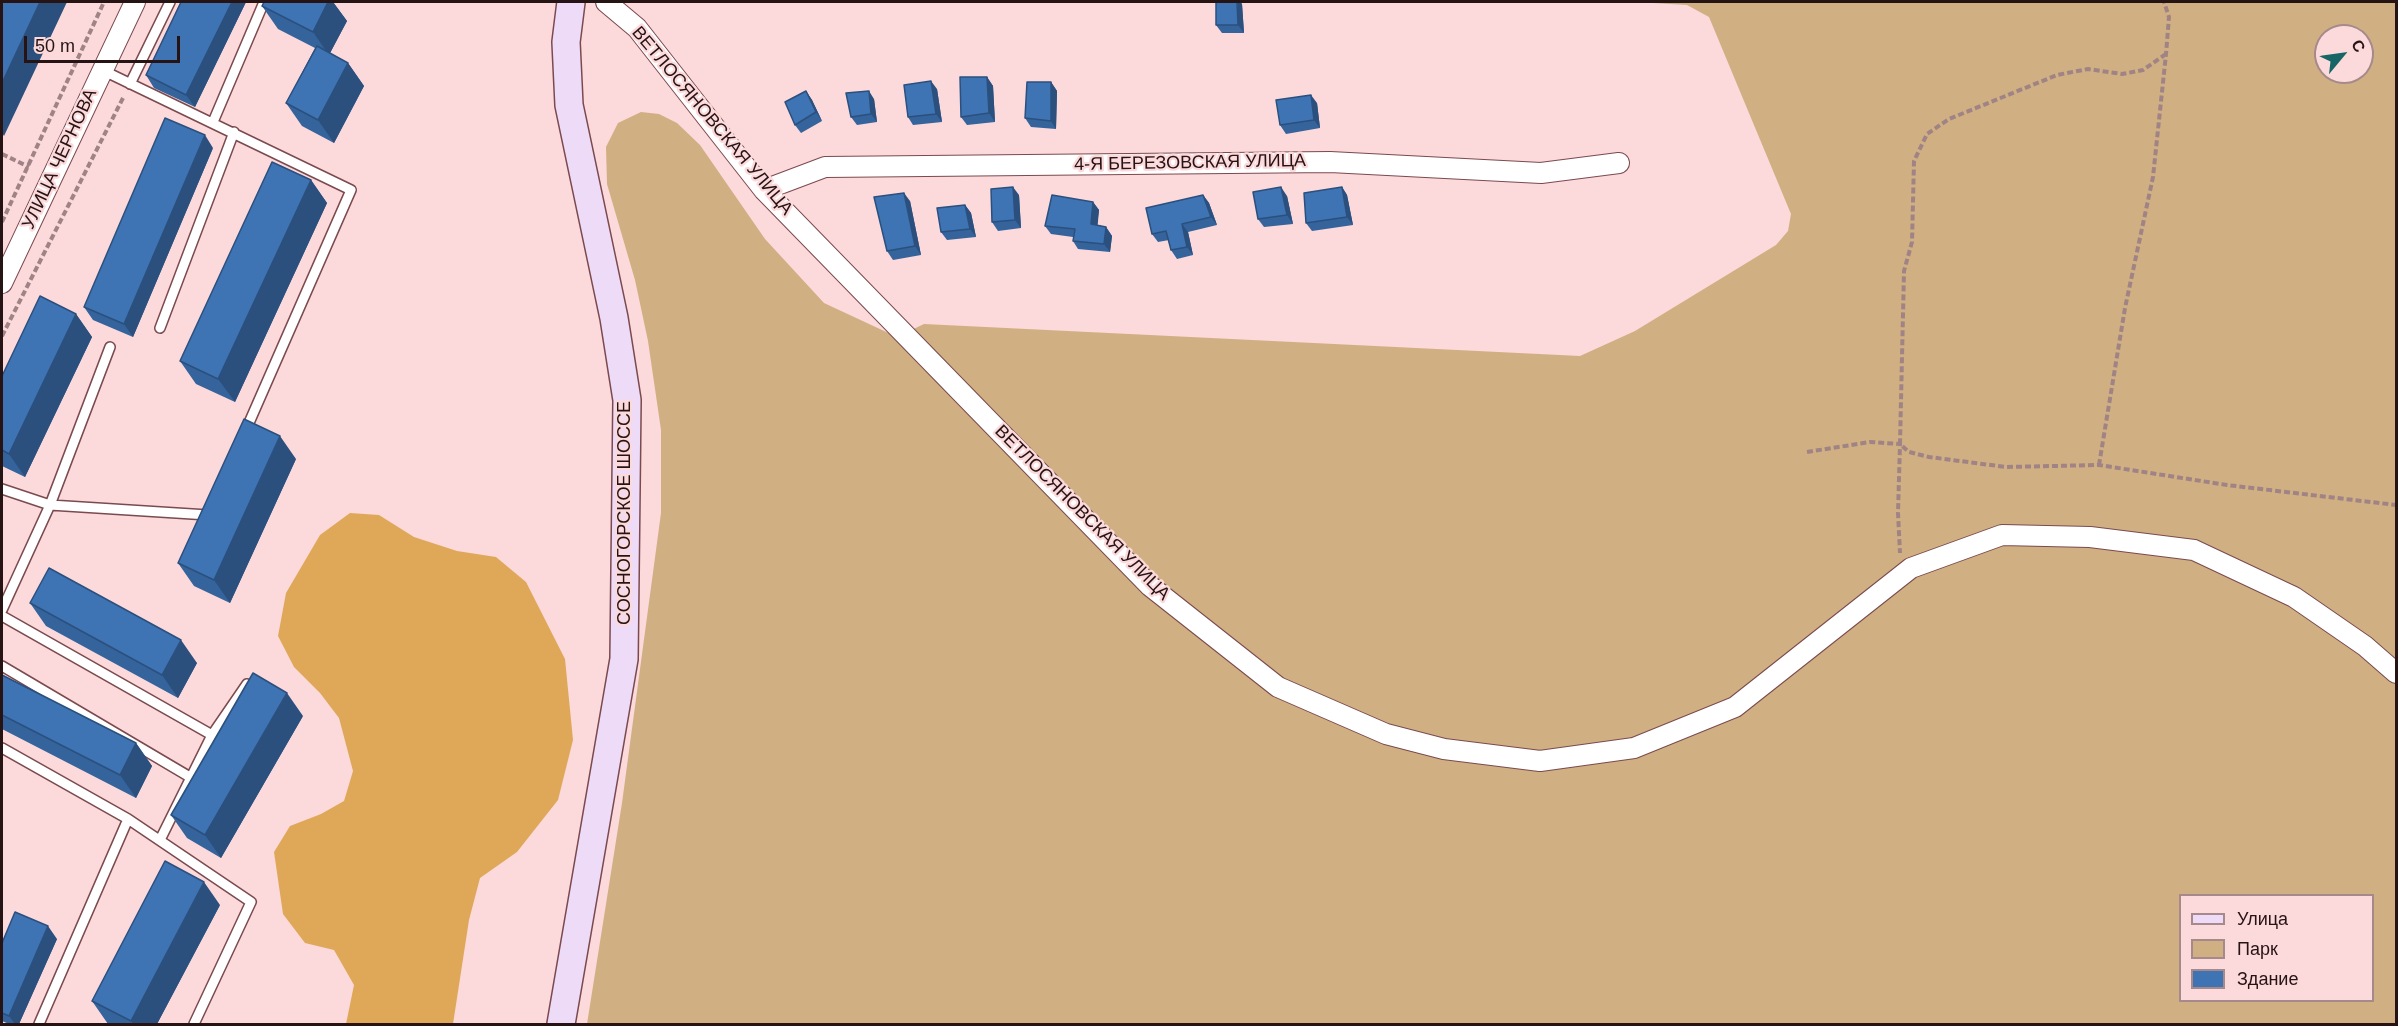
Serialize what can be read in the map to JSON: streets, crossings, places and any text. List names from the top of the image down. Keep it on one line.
{"streets":{"main road":["СОСНОГОРСКОЕ ШОССЕ"],"street":["ВЕТЛОСЯНОВСКАЯ УЛИЦА","УЛИЦА ЧЕРНОВА","4-Я БЕРЕЗОВСКАЯ УЛИЦА"]},"crossings":[["ВЕТЛОСЯНОВСКАЯ УЛИЦА","4-Я БЕРЕЗОВСКАЯ УЛИЦА"]],"legend":["Улица","Парк","Здание"],"scale_bar":"50 m","north":"top right"}
